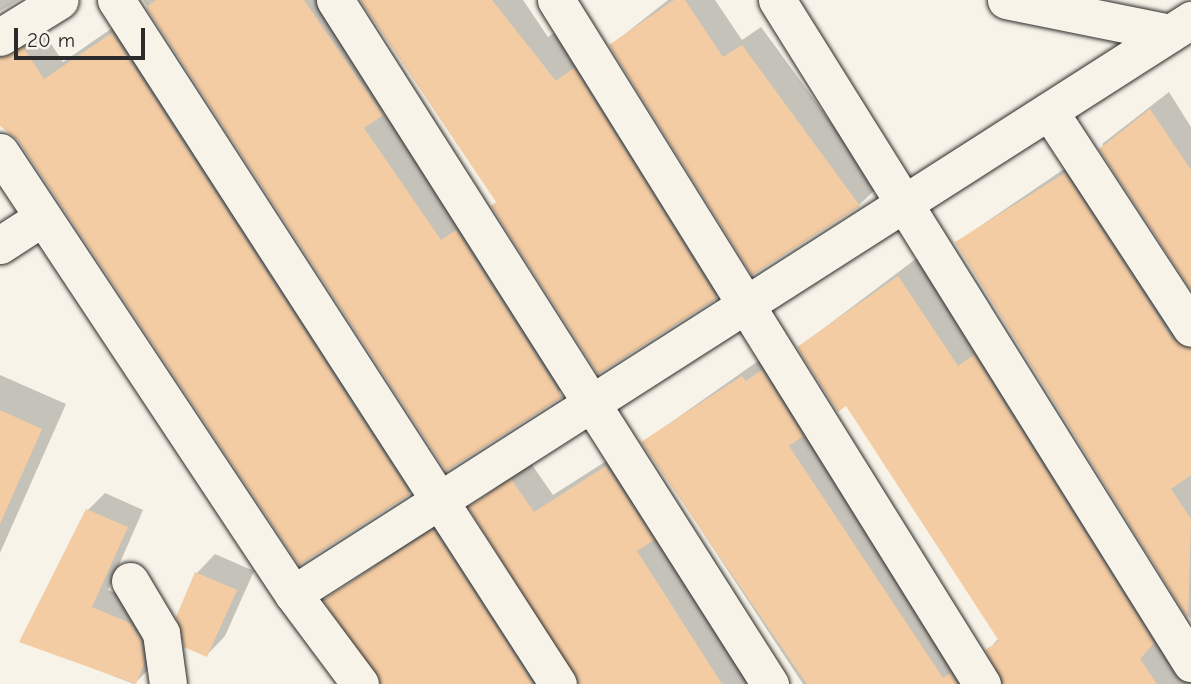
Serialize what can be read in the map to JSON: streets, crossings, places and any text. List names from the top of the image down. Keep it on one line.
{"scale_bar":"20 m"}
